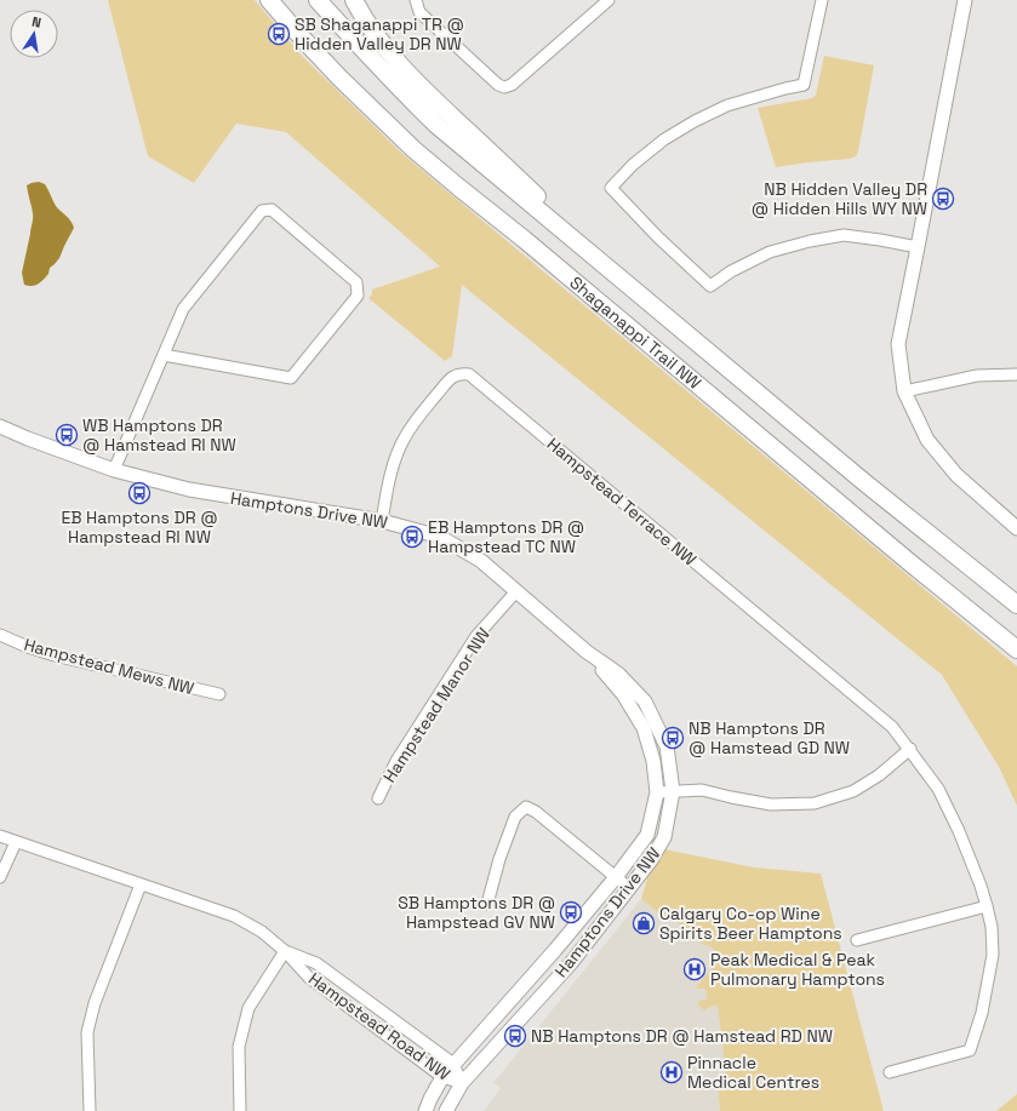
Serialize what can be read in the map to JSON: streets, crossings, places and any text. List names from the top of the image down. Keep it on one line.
{"streets":{"main road":["Shaganappi Trail NW"],"street":["Hampstead Terrace NW","Hamptons Drive NW","Hampstead Mews NW","Hampstead Manor NW","Hampstead Road NW"]},"crossings":[["Hampstead Terrace NW","Hamptons Drive NW"],["Hamptons Drive NW","Hampstead Manor NW"],["Hamptons Drive NW","Hampstead Road NW"]],"places":{"bus stop":["SB Shaganappi TR @ Hidden Valley DR NW","NB Hidden Valley DR @ Hidden Hills WY NW","WB Hamptons DR @ Hamstead RI NW","EB Hamptons DR @ Hampstead RI NW","EB Hamptons DR @ Hampstead TC NW","NB Hamptons DR @ Hamstead GD NW","SB Hamptons DR @ Hampstead GV NW","NB Hamptons DR @ Hamstead RD NW"],"shop":["Calgary Co-op Wine Spirits Beer Hamptons"],"hospital":["Peak Medical & Peak Pulmonary Hamptons","Pinnacle Medical Centres"]},"north":"top"}
